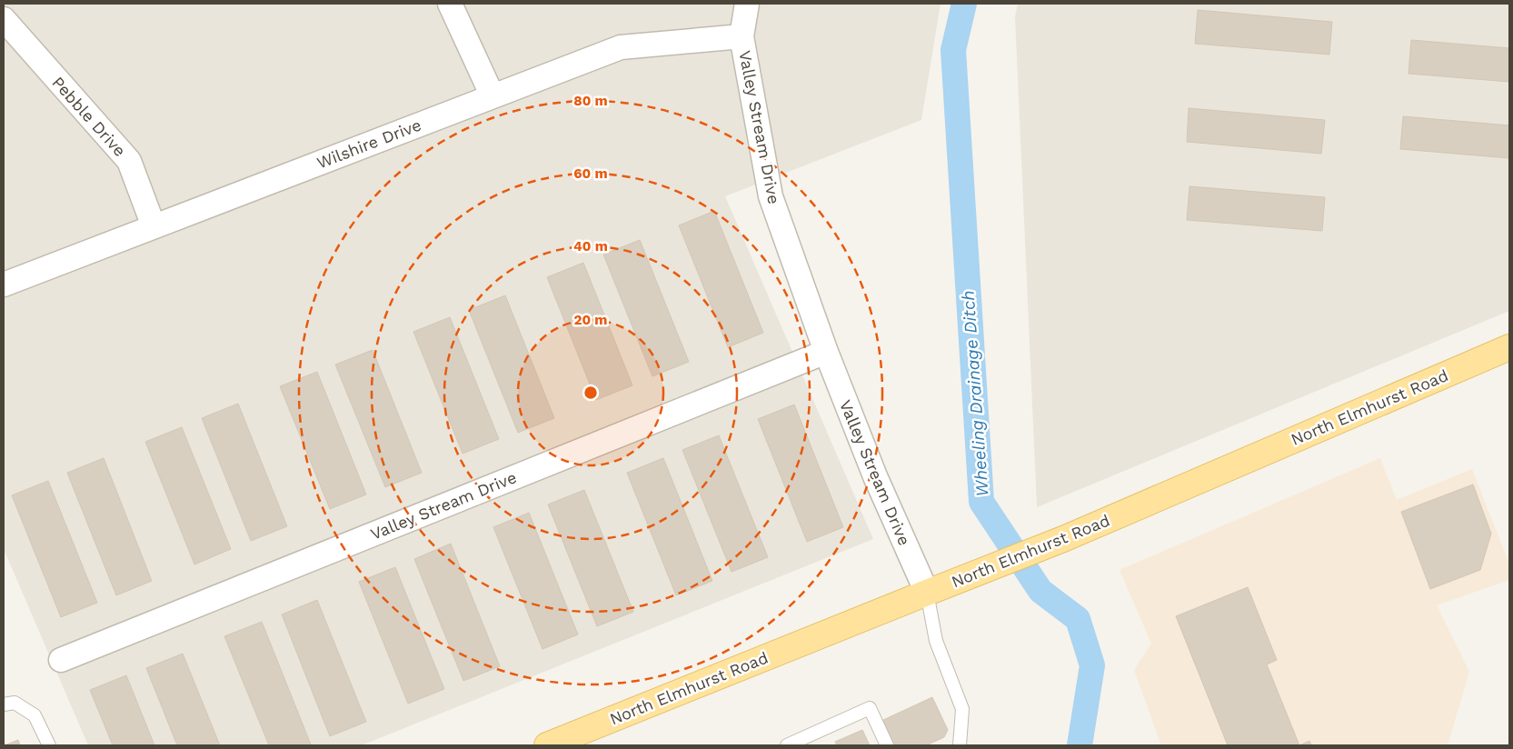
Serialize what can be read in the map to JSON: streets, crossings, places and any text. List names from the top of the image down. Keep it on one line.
{"streets":{"main road":["North Elmhurst Road"],"street":["Pebble Drive","Valley Stream Drive","Wilshire Drive"]},"crossings":[["Pebble Drive","Wilshire Drive"],["Valley Stream Drive","Wilshire Drive"],["Valley Stream Drive","North Elmhurst Road"]],"water":["Wheeling Drainage Ditch"],"rings":["80 m","60 m","40 m","20 m"]}
